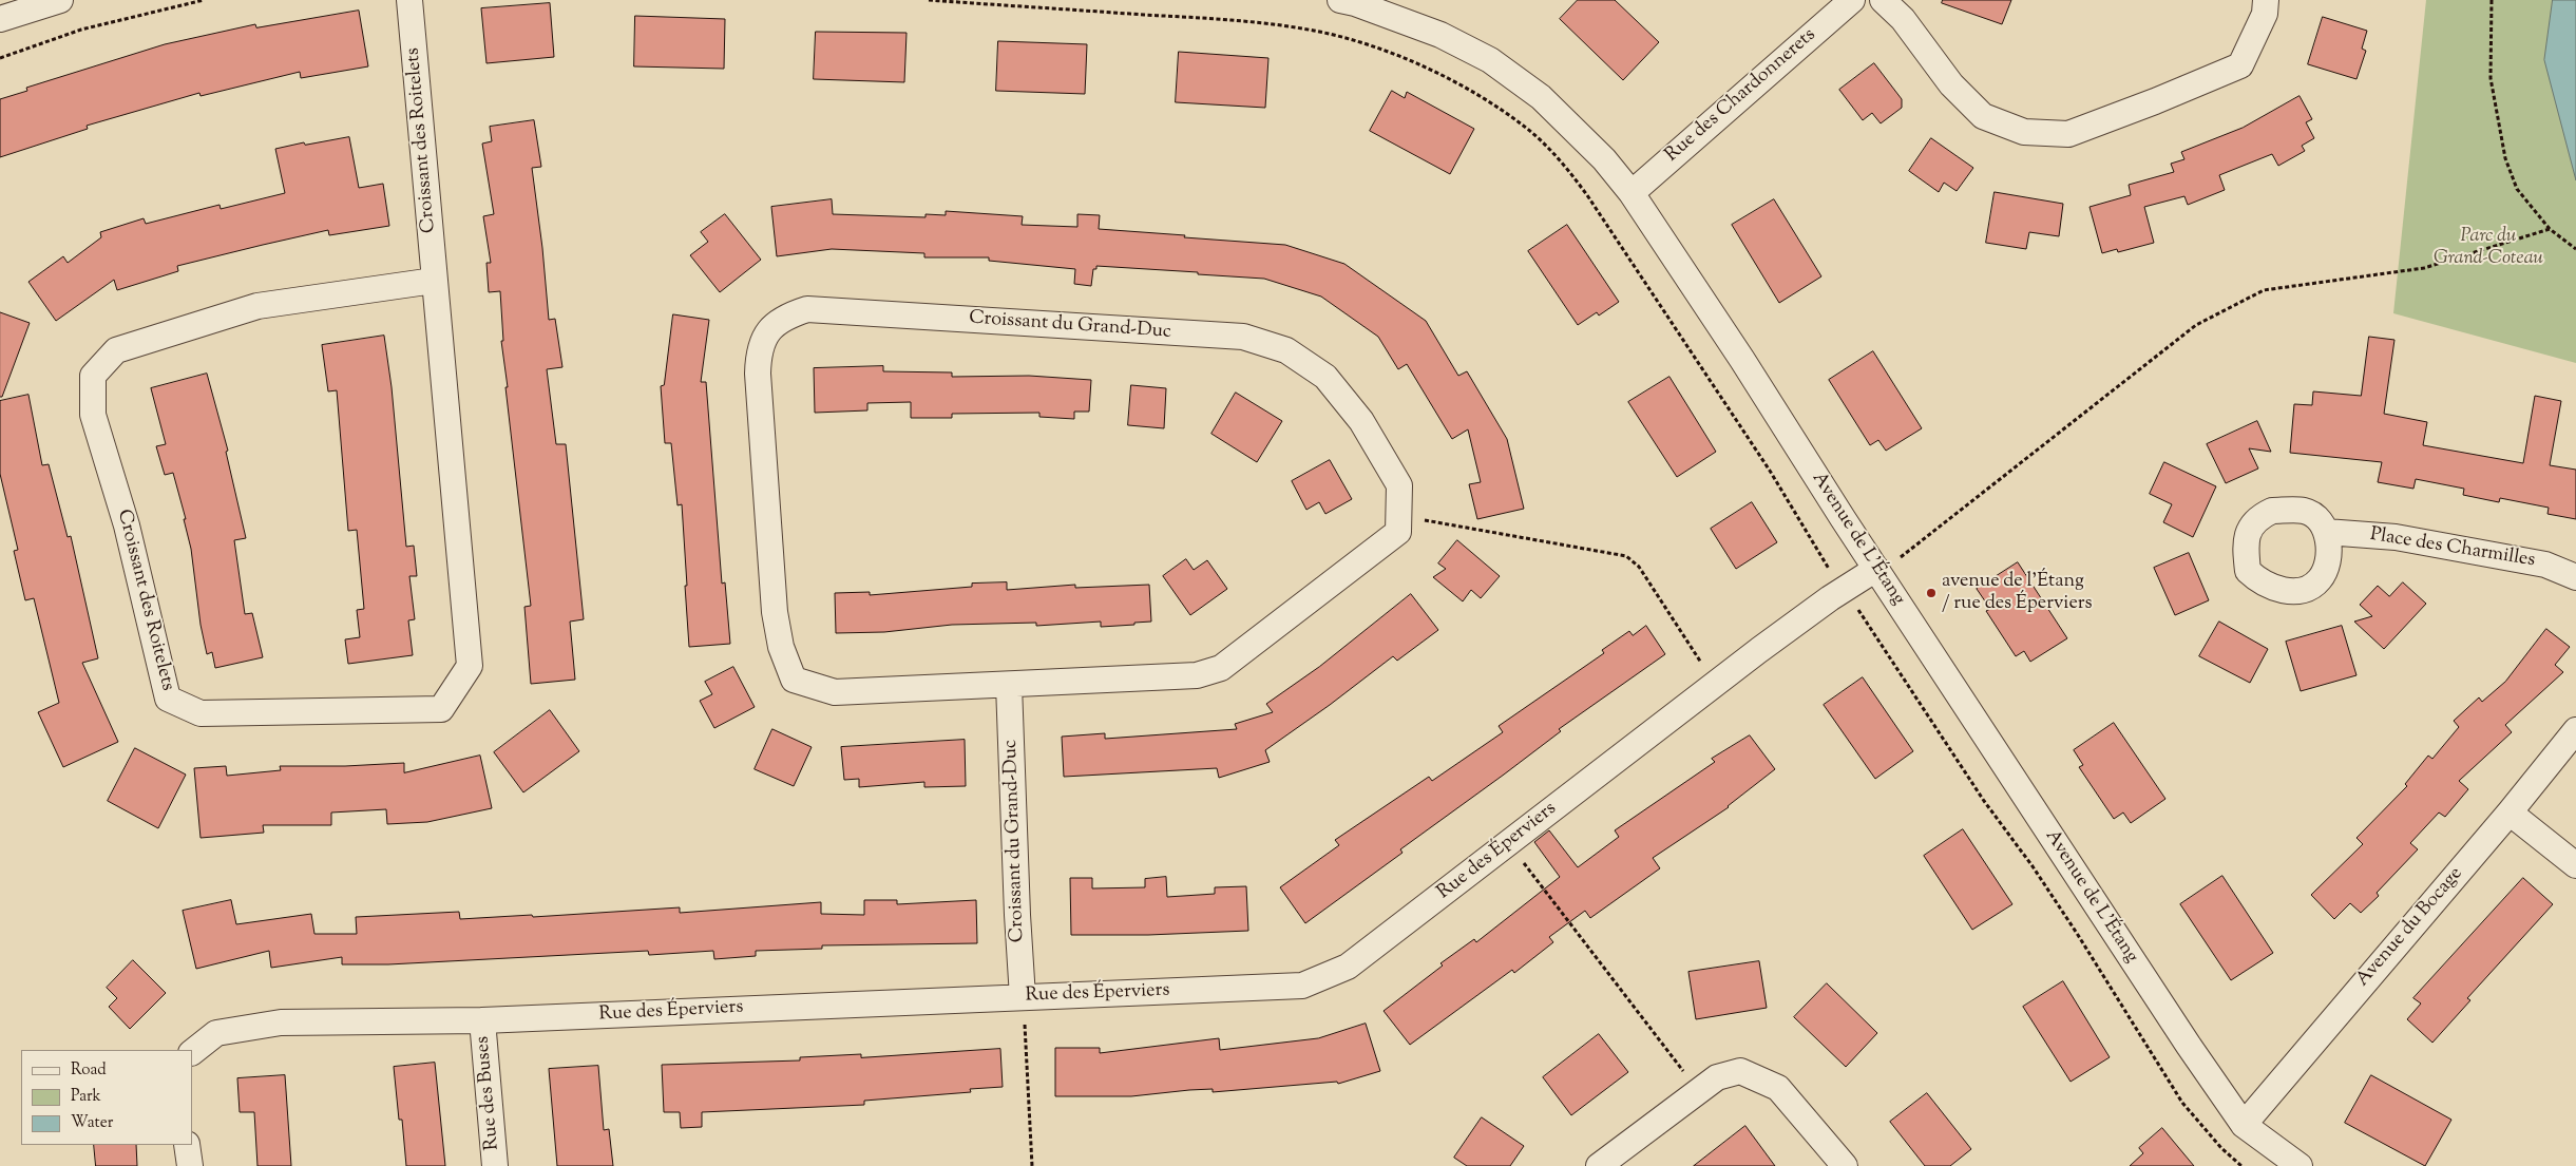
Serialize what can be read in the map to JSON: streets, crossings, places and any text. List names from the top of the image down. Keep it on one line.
{"streets":{"street":["Rue des Chardonnerets","Croissant des Roitelets","Croissant du Grand-Duc","Avenue de L'Étang","Place des Charmilles","Rue des Éperviers","Avenue du Bocage","Rue des Buses"]},"crossings":[["Rue des Chardonnerets","Avenue de L'Étang"],["Croissant du Grand-Duc","Rue des Éperviers"],["Avenue de L'Étang","Rue des Éperviers"],["Avenue de L'Étang","Avenue du Bocage"],["Rue des Éperviers","Rue des Buses"]],"parks":["Parc du Grand-Coteau"],"places":["avenue de l'Étang / rue des Éperviers"],"legend":["Road","Park","Water"]}
